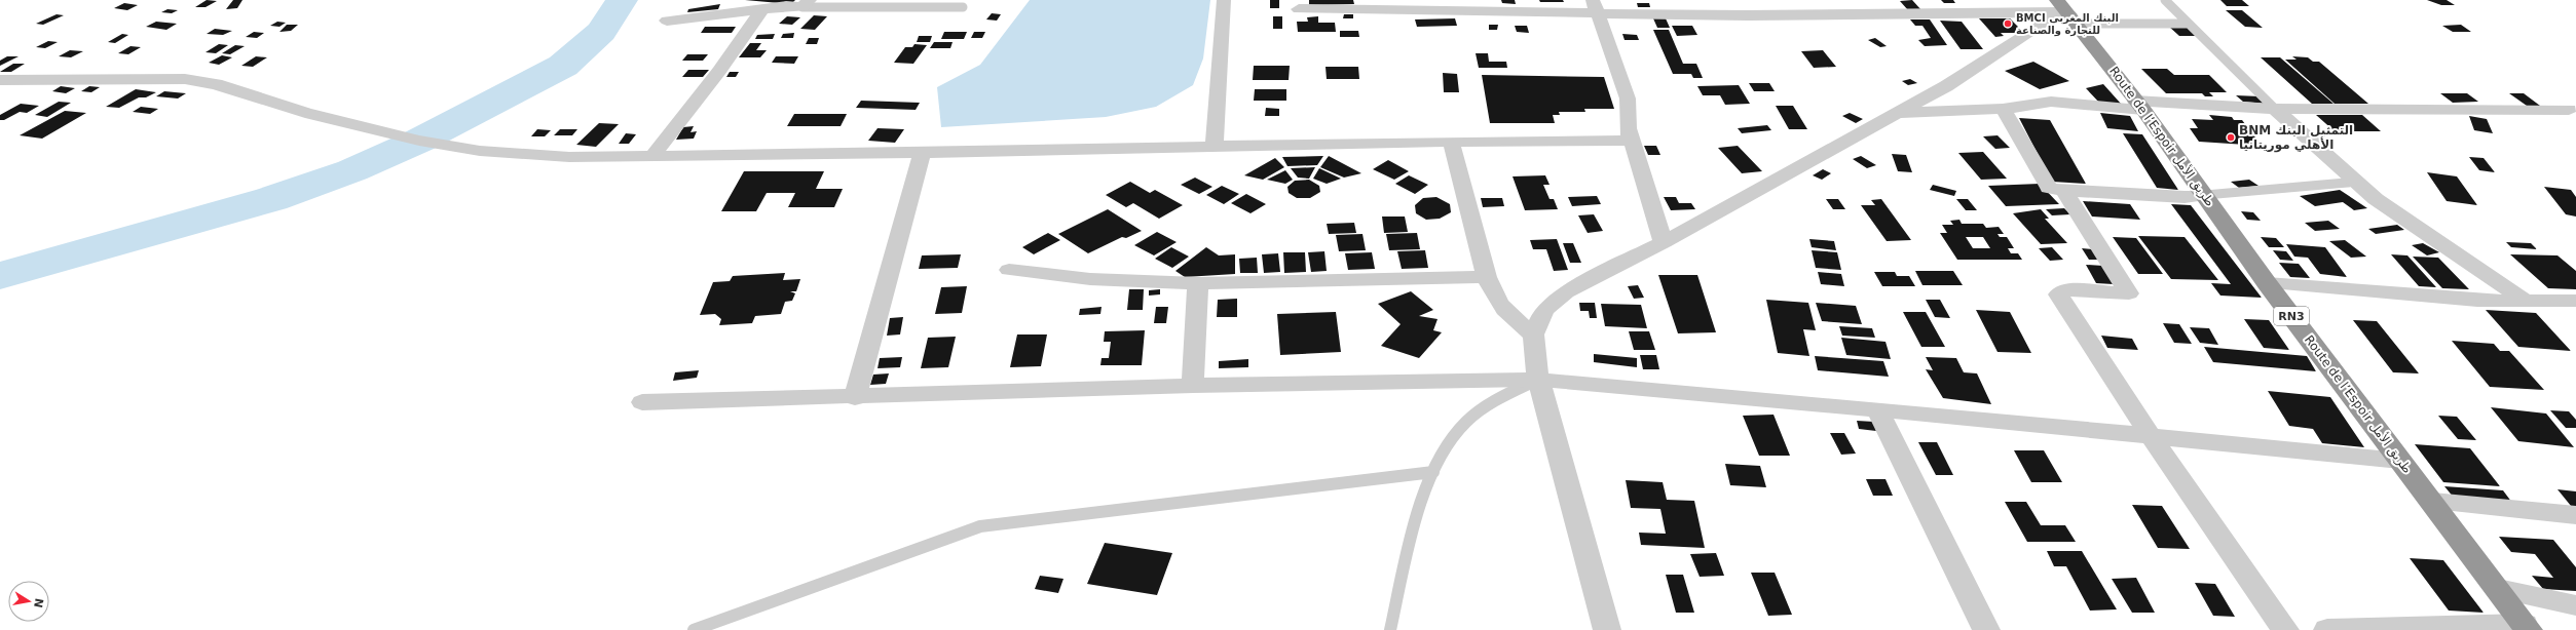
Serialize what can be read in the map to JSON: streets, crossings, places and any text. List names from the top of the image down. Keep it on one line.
{"streets":{"highway":["Route de l’Espoir طريق الأمل","RN3"]},"places":["BMCI البنك المغربي للتجارة والصناعة","BNM التمثيل البنك الأهلي موريتانيا"],"north":"right"}
